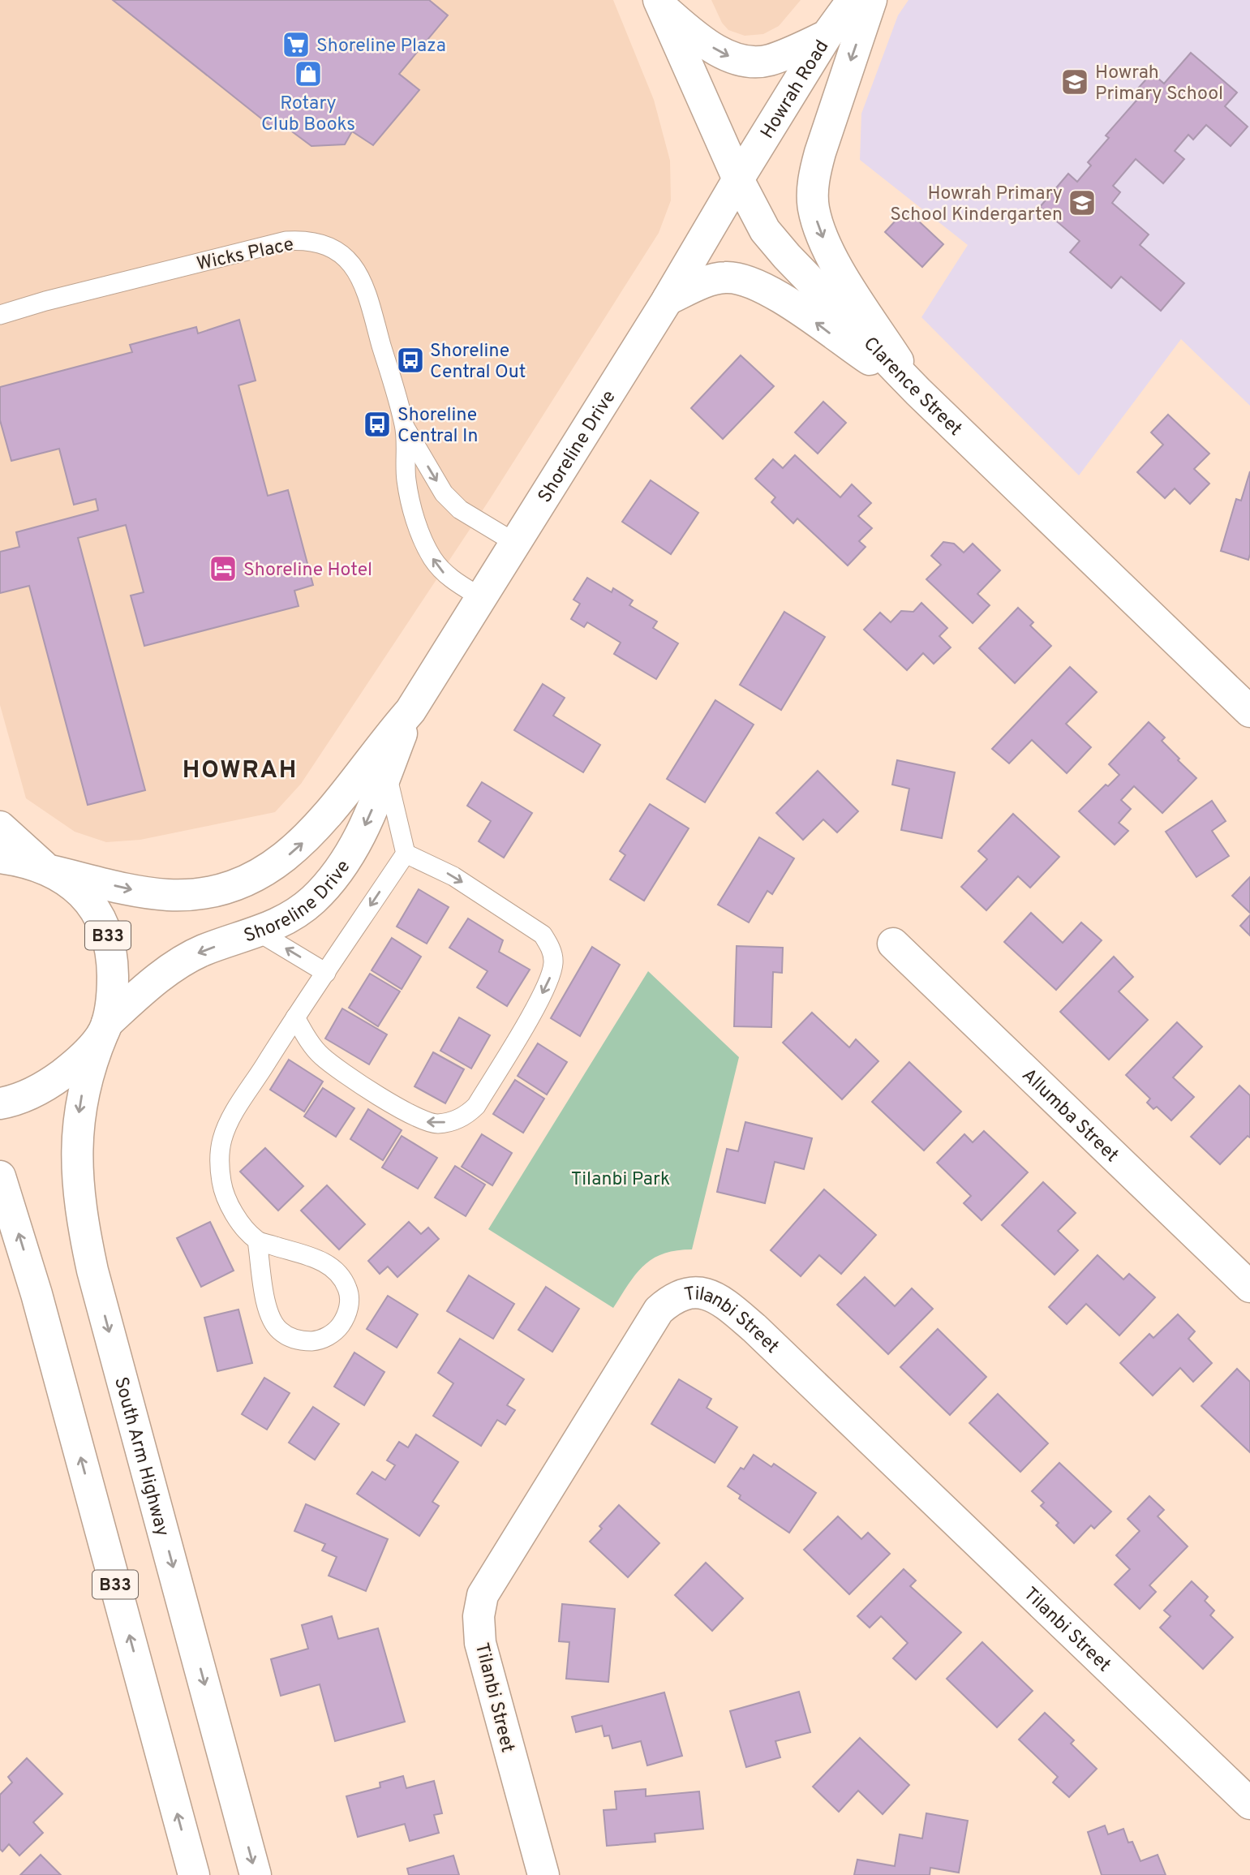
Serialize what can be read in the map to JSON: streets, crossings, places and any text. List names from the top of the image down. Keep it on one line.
{"streets":{"main road":["Howrah Road","Clarence Street","Shoreline Drive","B33","Allumba Street","Tilanbi Street","South Arm Highway"],"lane":["Wicks Place"]},"crossings":[["Howrah Road","Clarence Street"],["Howrah Road","Shoreline Drive"],["Wicks Place","Shoreline Drive"],["Clarence Street","Shoreline Drive"],["Shoreline Drive","B33"],["Shoreline Drive","South Arm Highway"],["B33","South Arm Highway"]],"districts":["HOWRAH"],"parks":["Tilanbi Park"],"places":{"supermarket":["Shoreline Plaza"],"shop":["Rotary Club Books"],"school or university":["Howrah Primary School","Howrah Primary School Kindergarten"],"bus stop":["Shoreline Central Out","Shoreline Central In"],"hotel":["Shoreline Hotel"]}}
